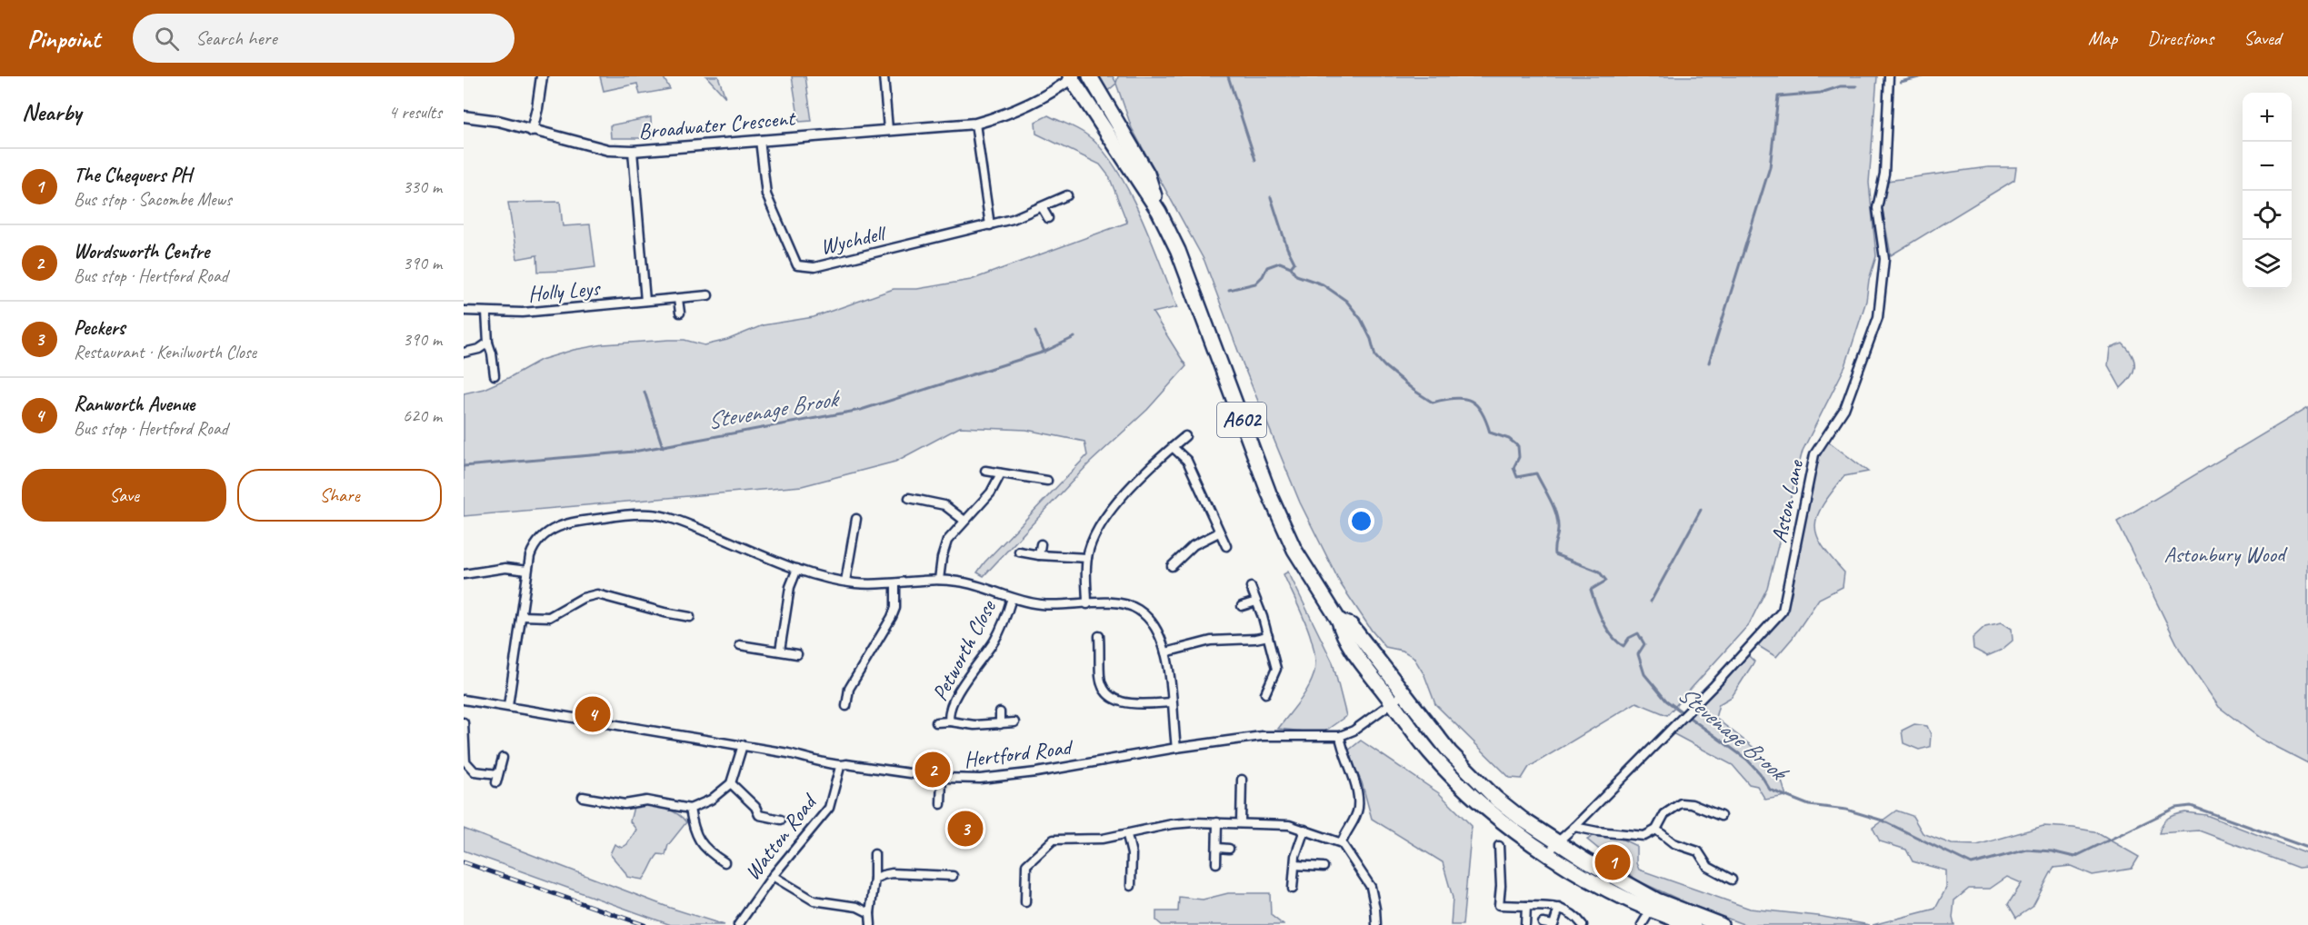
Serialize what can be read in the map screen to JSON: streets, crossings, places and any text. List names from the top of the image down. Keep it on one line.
{"streets":{"highway":["A602"],"street":["Broadwater Crescent","Wychdell","Holly Leys","Aston Lane","Petworth Close","Hertford Road","Watton Road"]},"crossings":[["Broadwater Crescent","Wychdell"],["Broadwater Crescent","A602"],["A602","Aston Lane"],["A602","Hertford Road"],["Hertford Road","Watton Road"]],"water":["Stevenage Brook"],"parks":["Astonbury Wood"],"page":{"header":"Pinpoint","search":"Search here","nav":["Map","Directions","Saved"],"heading":["Nearby","4 results"],"map_buttons":["+","−"],"list":[{"mark":"1","name":"The Chequers PH","note":"Bus stop · Sacombe Mews","value":"330 m"},{"mark":"2","name":"Wordsworth Centre","note":"Bus stop · Hertford Road","value":"390 m"},{"mark":"3","name":"Peckers","note":"Restaurant · Kenilworth Close","value":"390 m"},{"mark":"4","name":"Ranworth Avenue","note":"Bus stop · Hertford Road","value":"620 m"}],"buttons":["Save","Share"],"pins":["4","2","3","1"]}}
